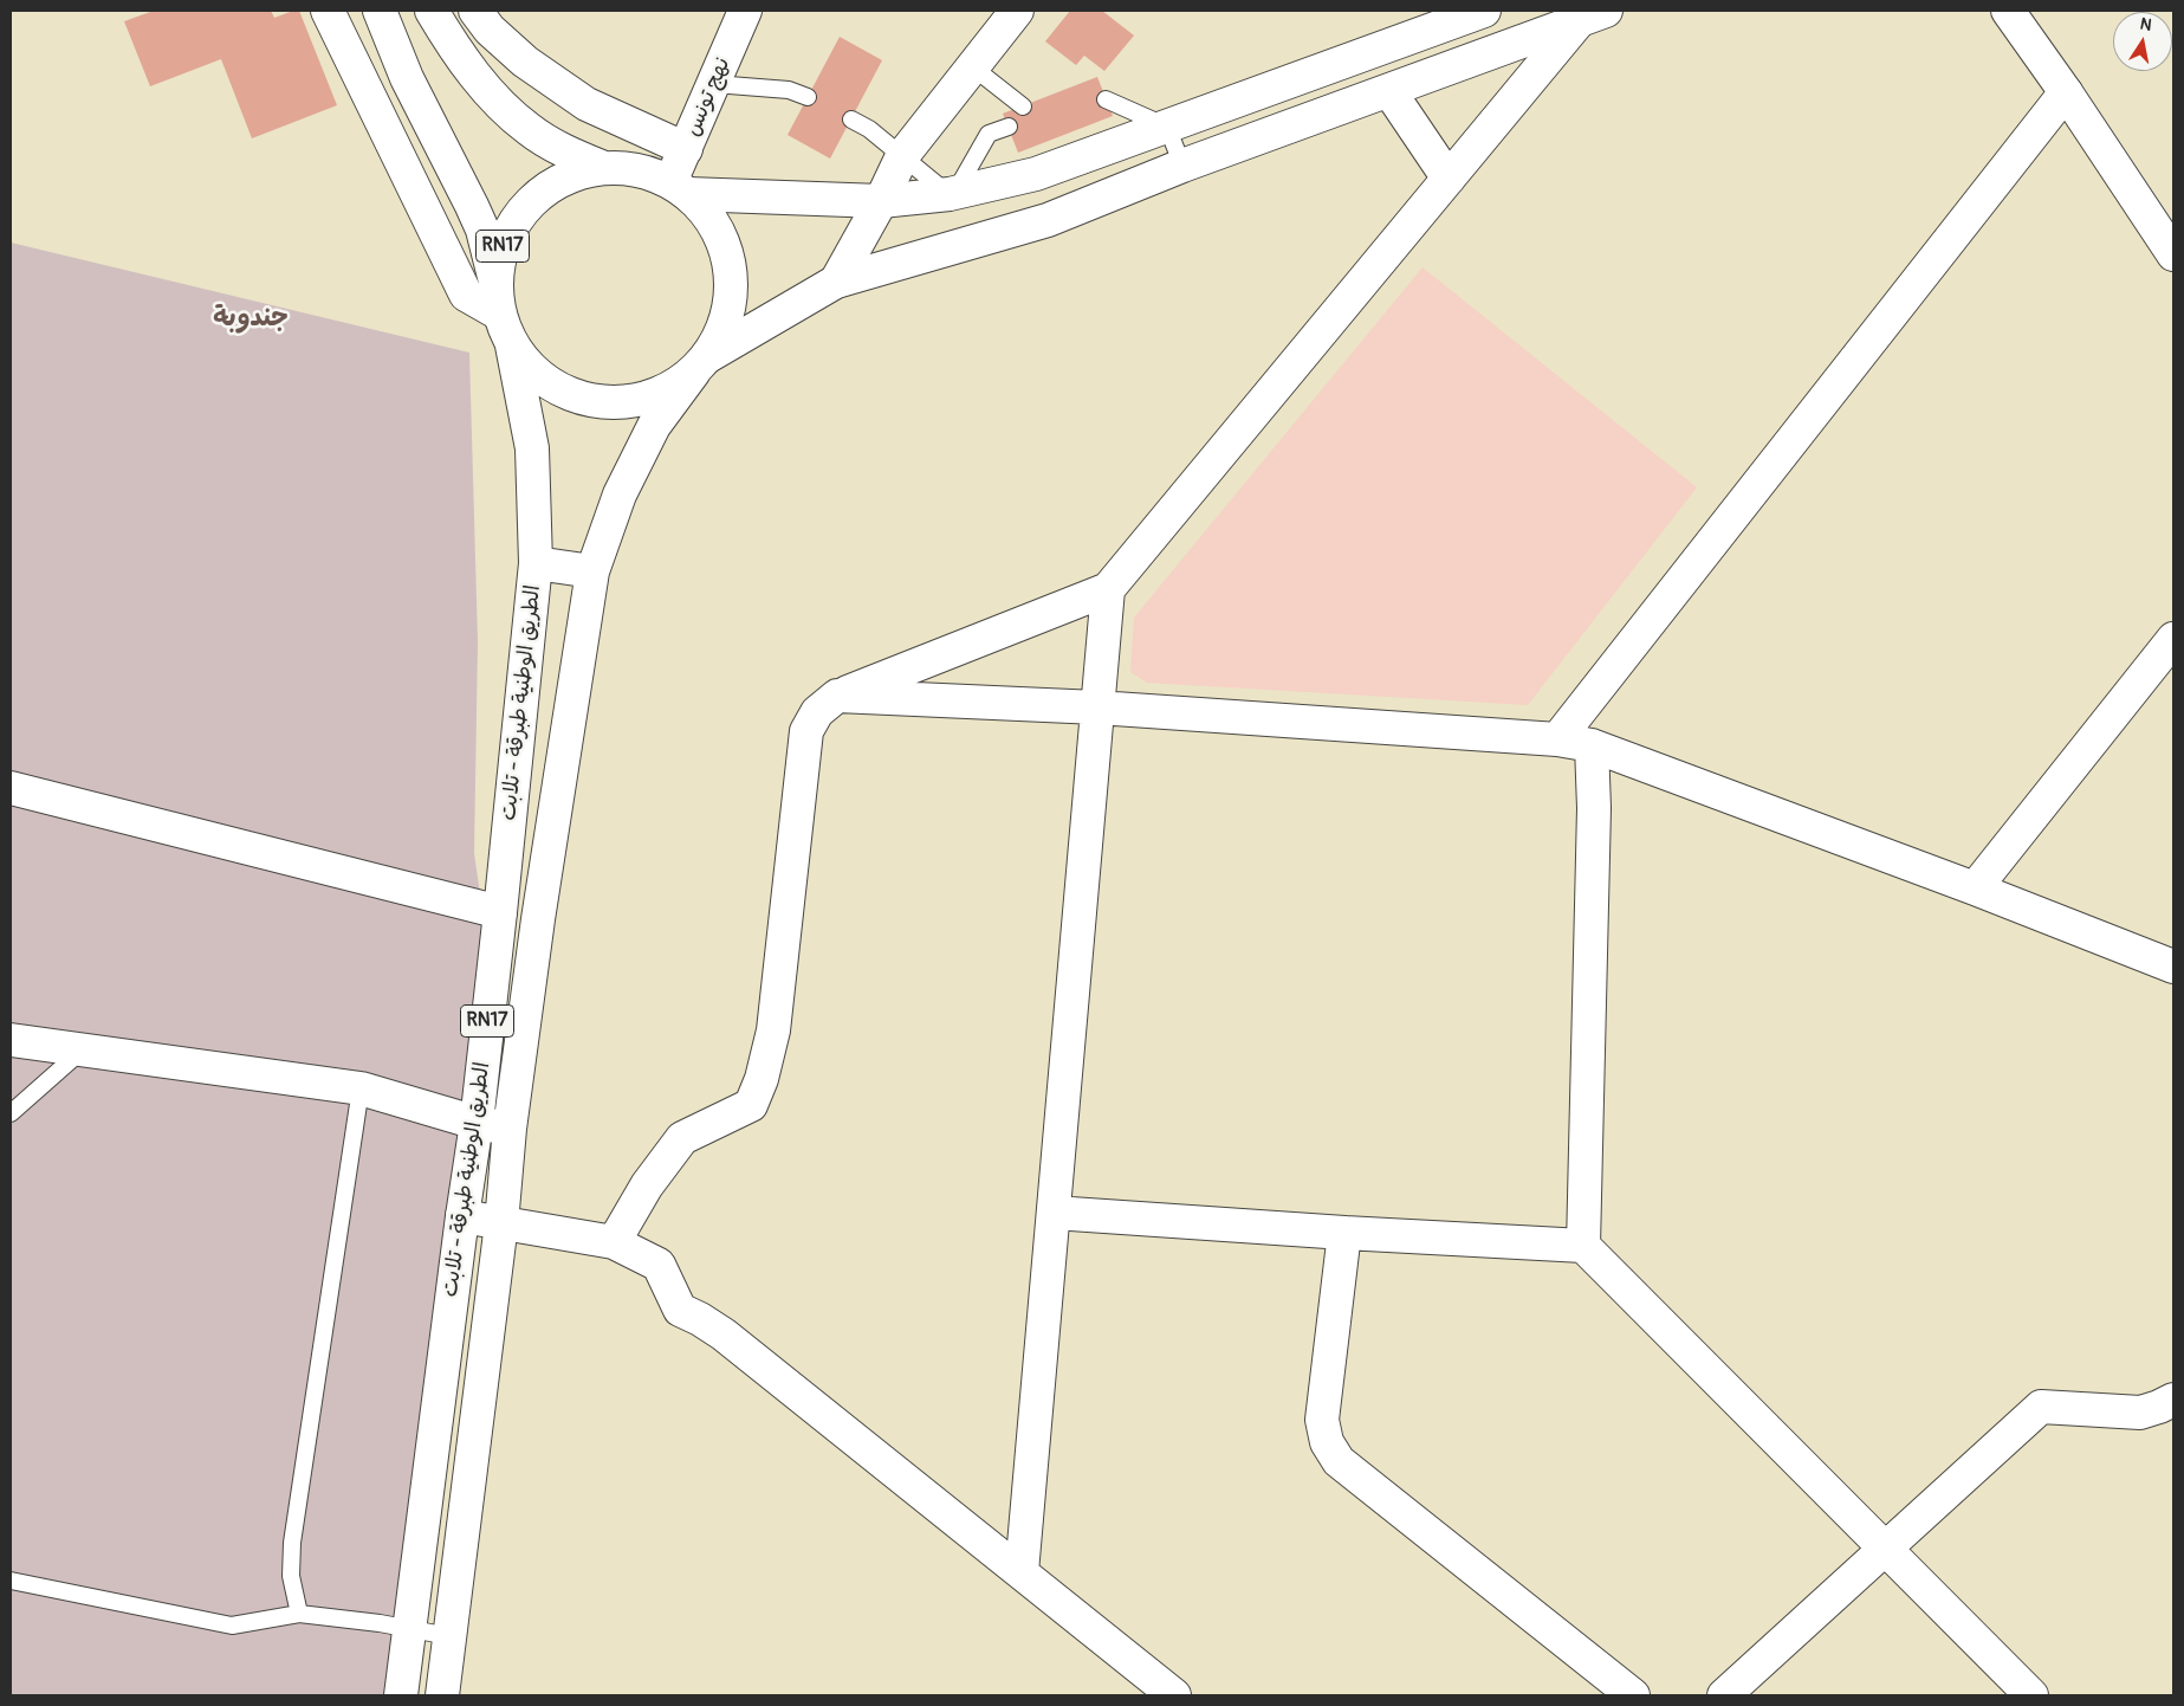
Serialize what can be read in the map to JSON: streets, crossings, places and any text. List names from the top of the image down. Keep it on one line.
{"streets":{"street":["نهج تونس","RN17","الطريق الوطنية طبرقة - تلابت"]},"crossings":[["نهج تونس","RN17"],["RN17","الطريق الوطنية طبرقة - تلابت"]],"districts":["جندوبة"],"north":"top"}
